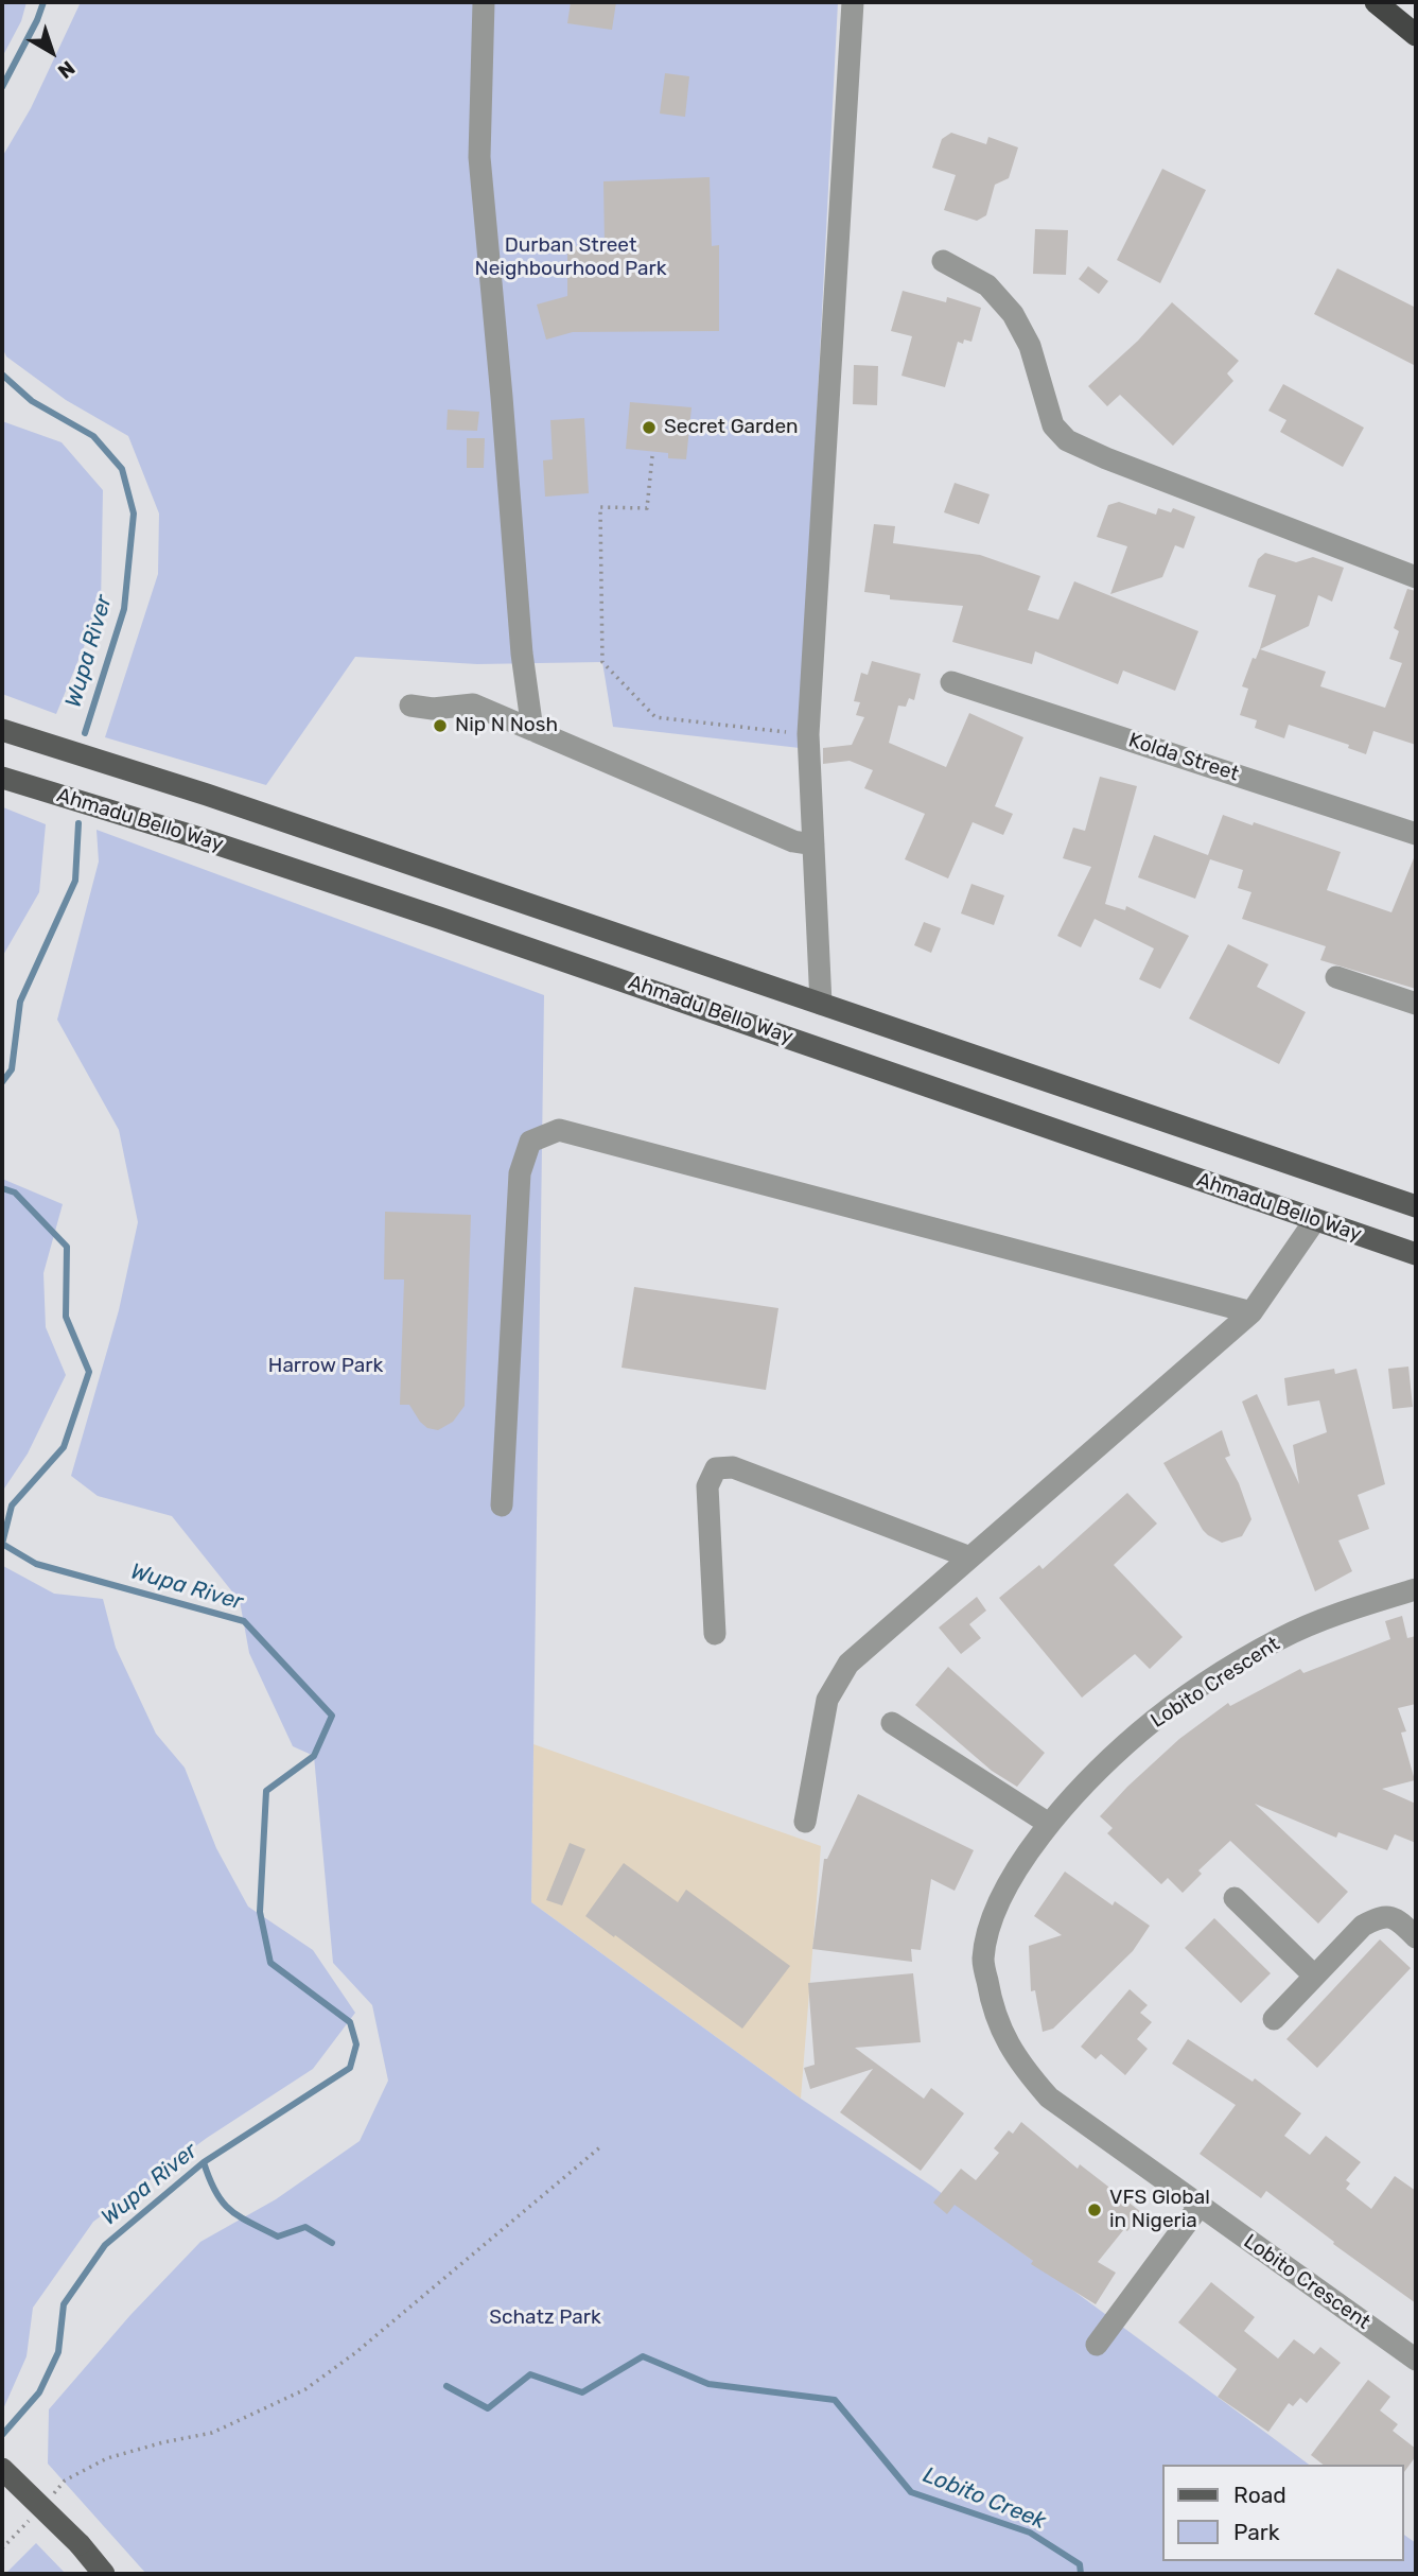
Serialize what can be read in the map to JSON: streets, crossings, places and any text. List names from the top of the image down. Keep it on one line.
{"streets":{"main road":["Ahmadu Bello Way"],"street":["Kolda Street","Lobito Crescent"]},"water":["Wupa River","Lobito Creek"],"parks":["Durban Street Neighbourhood Park","Harrow Park","Schatz Park"],"places":["Secret Garden","Nip N Nosh","VFS Global in Nigeria"],"legend":["Road","Park"],"north":"bottom right"}
